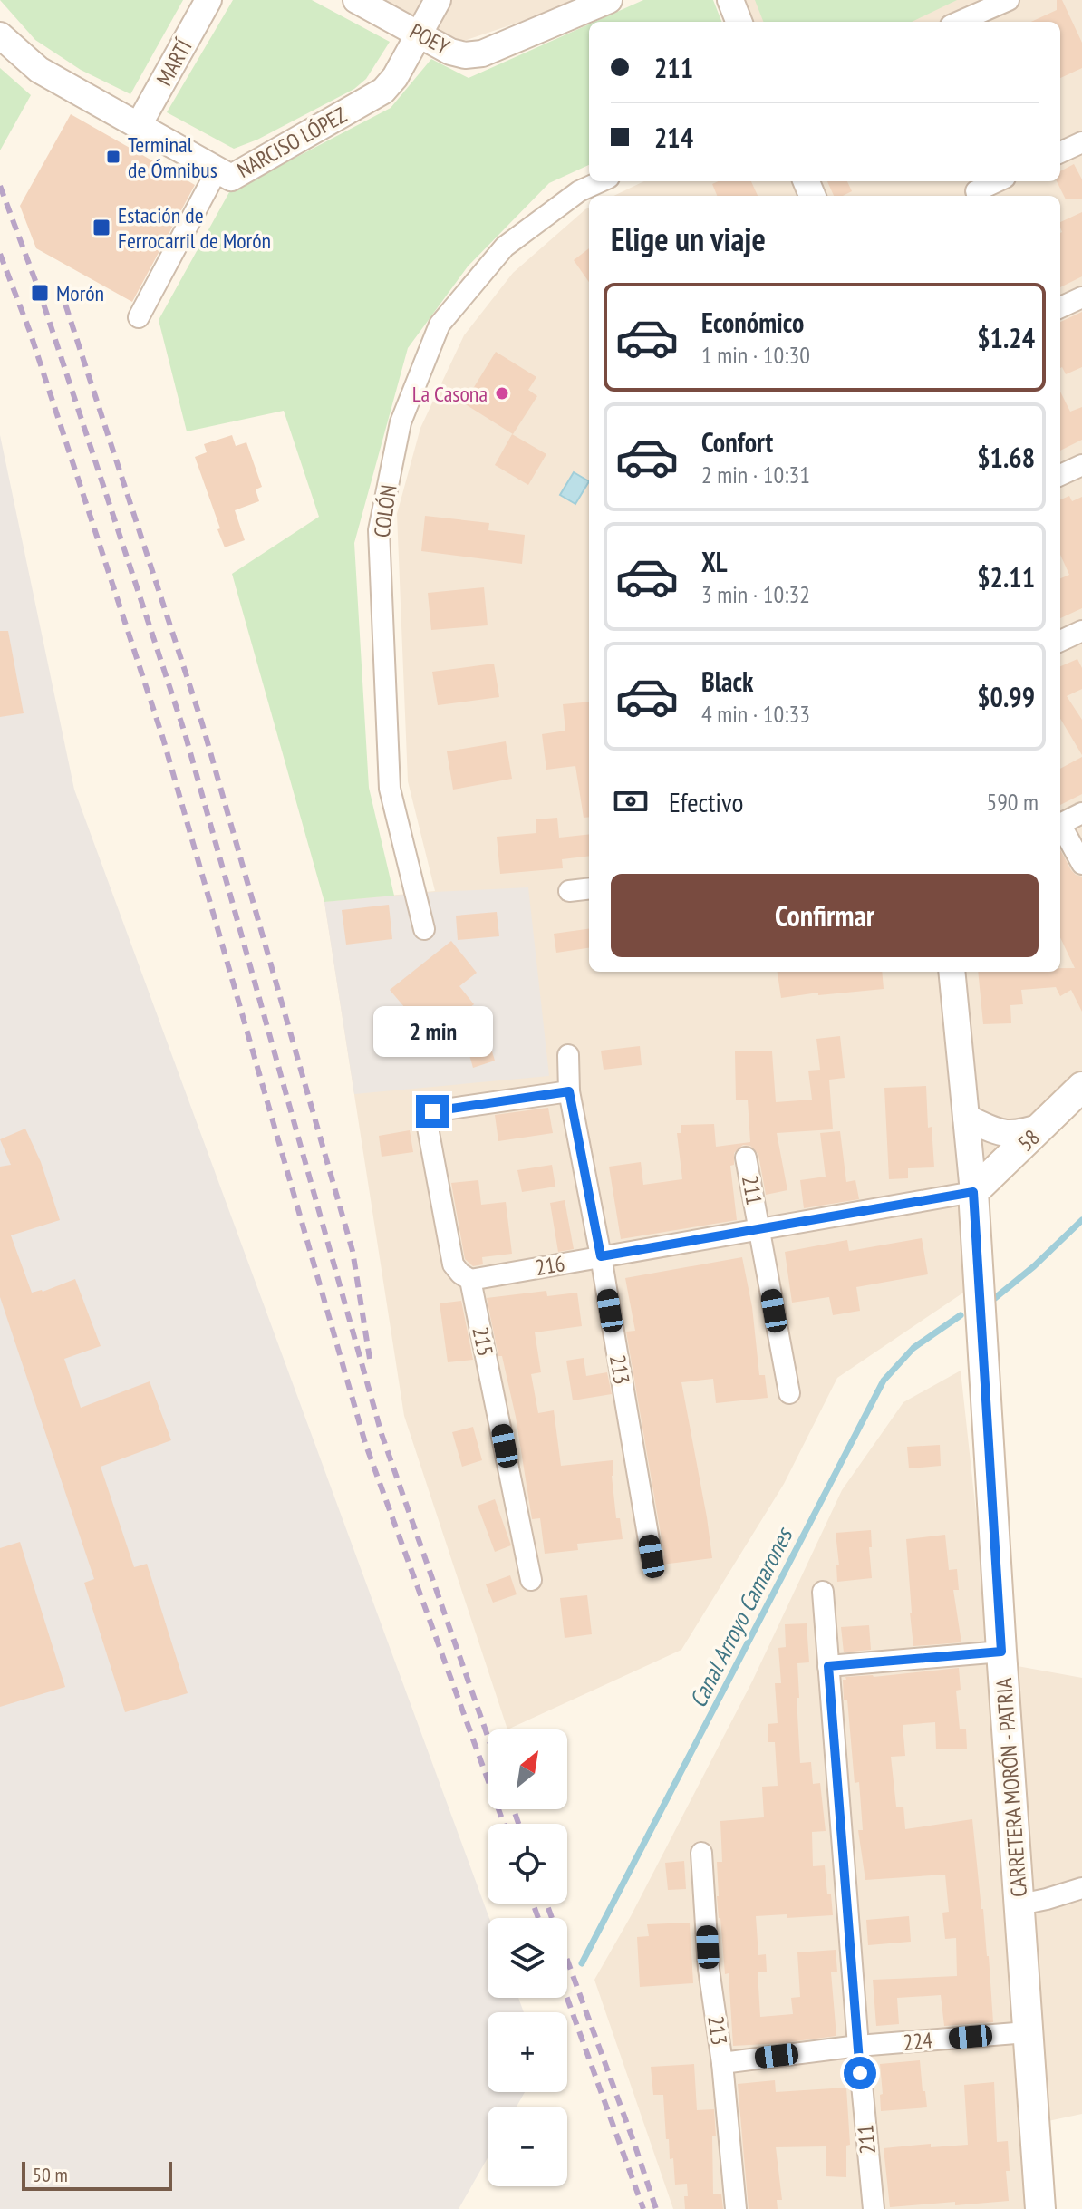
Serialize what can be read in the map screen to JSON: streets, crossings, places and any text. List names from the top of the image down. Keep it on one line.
{"streets":{"main road":["58","CARRETERA MORÓN - PATRIA"],"street":["POEY","MARTÍ","NARCISO LÓPEZ","COLÓN","211","216","215","213","224"]},"crossings":[["POEY","NARCISO LÓPEZ"],["MARTÍ","NARCISO LÓPEZ"],["58","216"],["58","CARRETERA MORÓN - PATRIA"],["211","216"],["211","224"],["216","215"],["216","213"],["216","CARRETERA MORÓN - PATRIA"],["215","213"],["213","224"],["CARRETERA MORÓN - PATRIA","224"]],"water":["Canal Arroyo Camarones"],"places":{"transit":["Terminal de Ómnibus","Estación de Ferrocarril de Morón","Morón"],"other":["La Casona"]},"scale_bar":"50 m","north":"top right","page":{"banner":["211","214"],"heading":"Elige un viaje","list":[{"name":"Económico","note":"1 min · 10:30","value":"$1.24"},{"name":"Confort","note":"2 min · 10:31","value":"$1.68"},{"name":"XL","note":"3 min · 10:32","value":"$2.11"},{"name":"Black","note":"4 min · 10:33","value":"$0.99"}],"pay":["Efectivo","590 m"],"buttons":"Confirmar","bubble":"2 min","map_buttons":["+","−"],"scale":"50 m"}}
